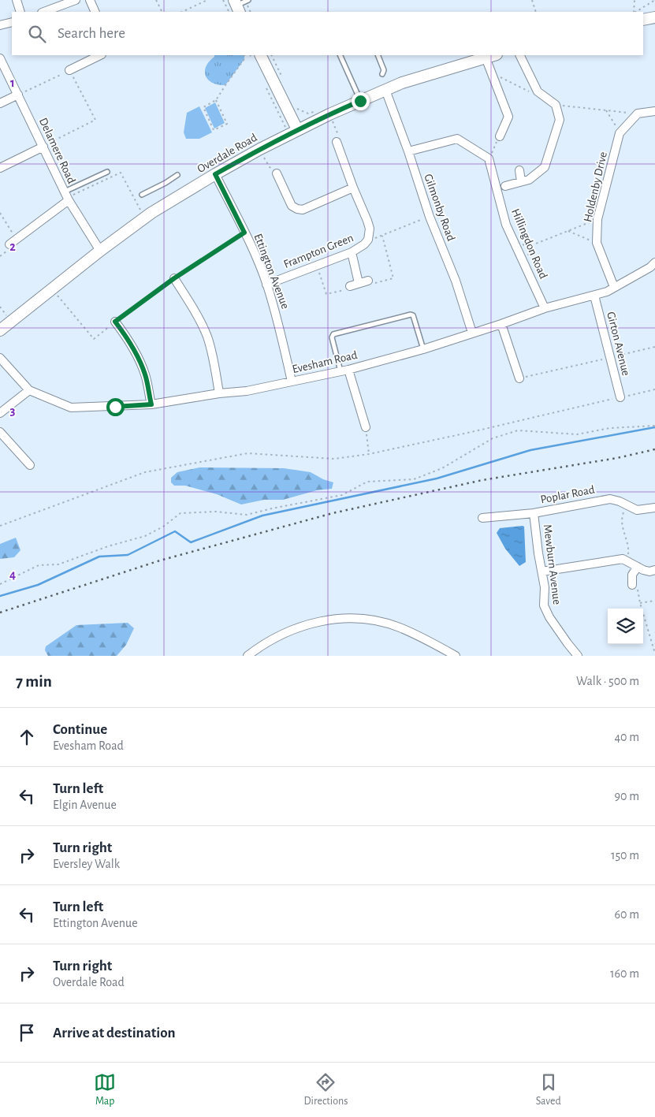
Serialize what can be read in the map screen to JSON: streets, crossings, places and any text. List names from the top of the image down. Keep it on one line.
{"streets":{"street":["Delamere Road","Overdale Road","Holdenby Drive","Gilmonby Road","Hillingdon Road","Frampton Green","Ettington Avenue","Girton Avenue","Evesham Road","Poplar Road","Mewburn Avenue"]},"crossings":[["Delamere Road","Overdale Road"],["Overdale Road","Gilmonby Road"],["Overdale Road","Ettington Avenue"],["Holdenby Drive","Hillingdon Road"],["Holdenby Drive","Girton Avenue"],["Holdenby Drive","Evesham Road"],["Gilmonby Road","Evesham Road"],["Hillingdon Road","Girton Avenue"],["Hillingdon Road","Evesham Road"],["Frampton Green","Ettington Avenue"],["Ettington Avenue","Evesham Road"],["Girton Avenue","Evesham Road"],["Poplar Road","Mewburn Avenue"]],"page":{"search":"Search here","heading":["7 min","Walk · 500 m"],"list":[["Continue","Evesham Road","40 m"],["Turn left","Elgin Avenue","90 m"],["Turn right","Eversley Walk","150 m"],["Turn left","Ettington Avenue","60 m"],["Turn right","Overdale Road","160 m"],"Arrive at destination"],"nav":["Map","Directions","Saved"]},"grid":{"rows":["1","2","3","4"]}}
